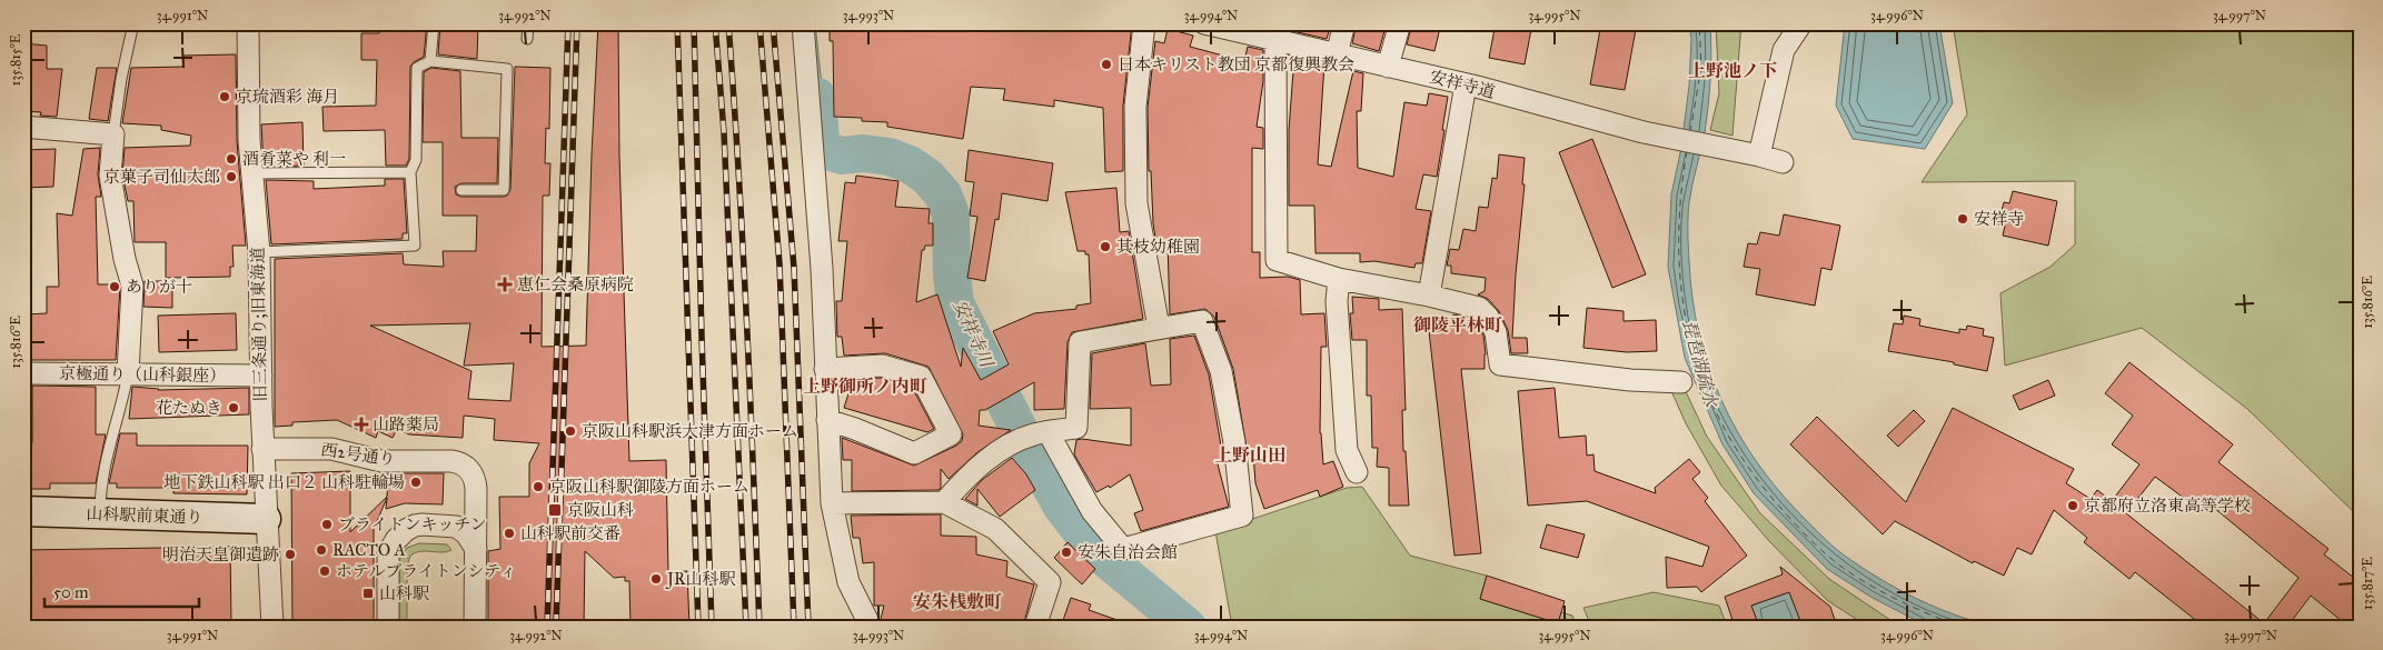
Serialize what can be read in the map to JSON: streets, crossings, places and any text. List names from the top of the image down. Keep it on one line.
{"streets":{"street":["安祥寺道","旧三条通り;旧東海道","京極通り（山科銀座）","西2号通り","山科駅前東通り"]},"crossings":[["旧三条通り;旧東海道","京極通り（山科銀座）"],["旧三条通り;旧東海道","西2号通り"],["旧三条通り;旧東海道","山科駅前東通り"]],"districts":["上野池ノ下","御陵平林町","上野御所ノ内町","上野山田","安朱桟敷町"],"water":["安祥寺川","琵琶湖疏水"],"places":{"other":["日本キリスト教団 京都復興教会","京琉酒彩 海月","酒肴菜や 利一","京菓子司仙太郎","安祥寺","其枝幼稚園","ありが十","花たぬき","京阪山科駅浜大津方面ホーム","地下鉄山科駅 出口２ 山科駐輪場","京阪山科駅御陵方面ホーム","京都府立洛東高等学校","ブライトンキッチン","山科駅前交番","RACTO A","安朱自治会館","明治天皇御遺跡","ホテルブライトンシティ","JR山科駅"],"health":["恵仁会桑原病院","山路薬局"],"transit":["京阪山科","山科駅"]},"scale_bar":"50 m","coordinates":["34.991°N","34.992°N","34.993°N","34.994°N","34.995°N","34.996°N","34.997°N","135.815°E","135.816°E","135.817°E"]}
